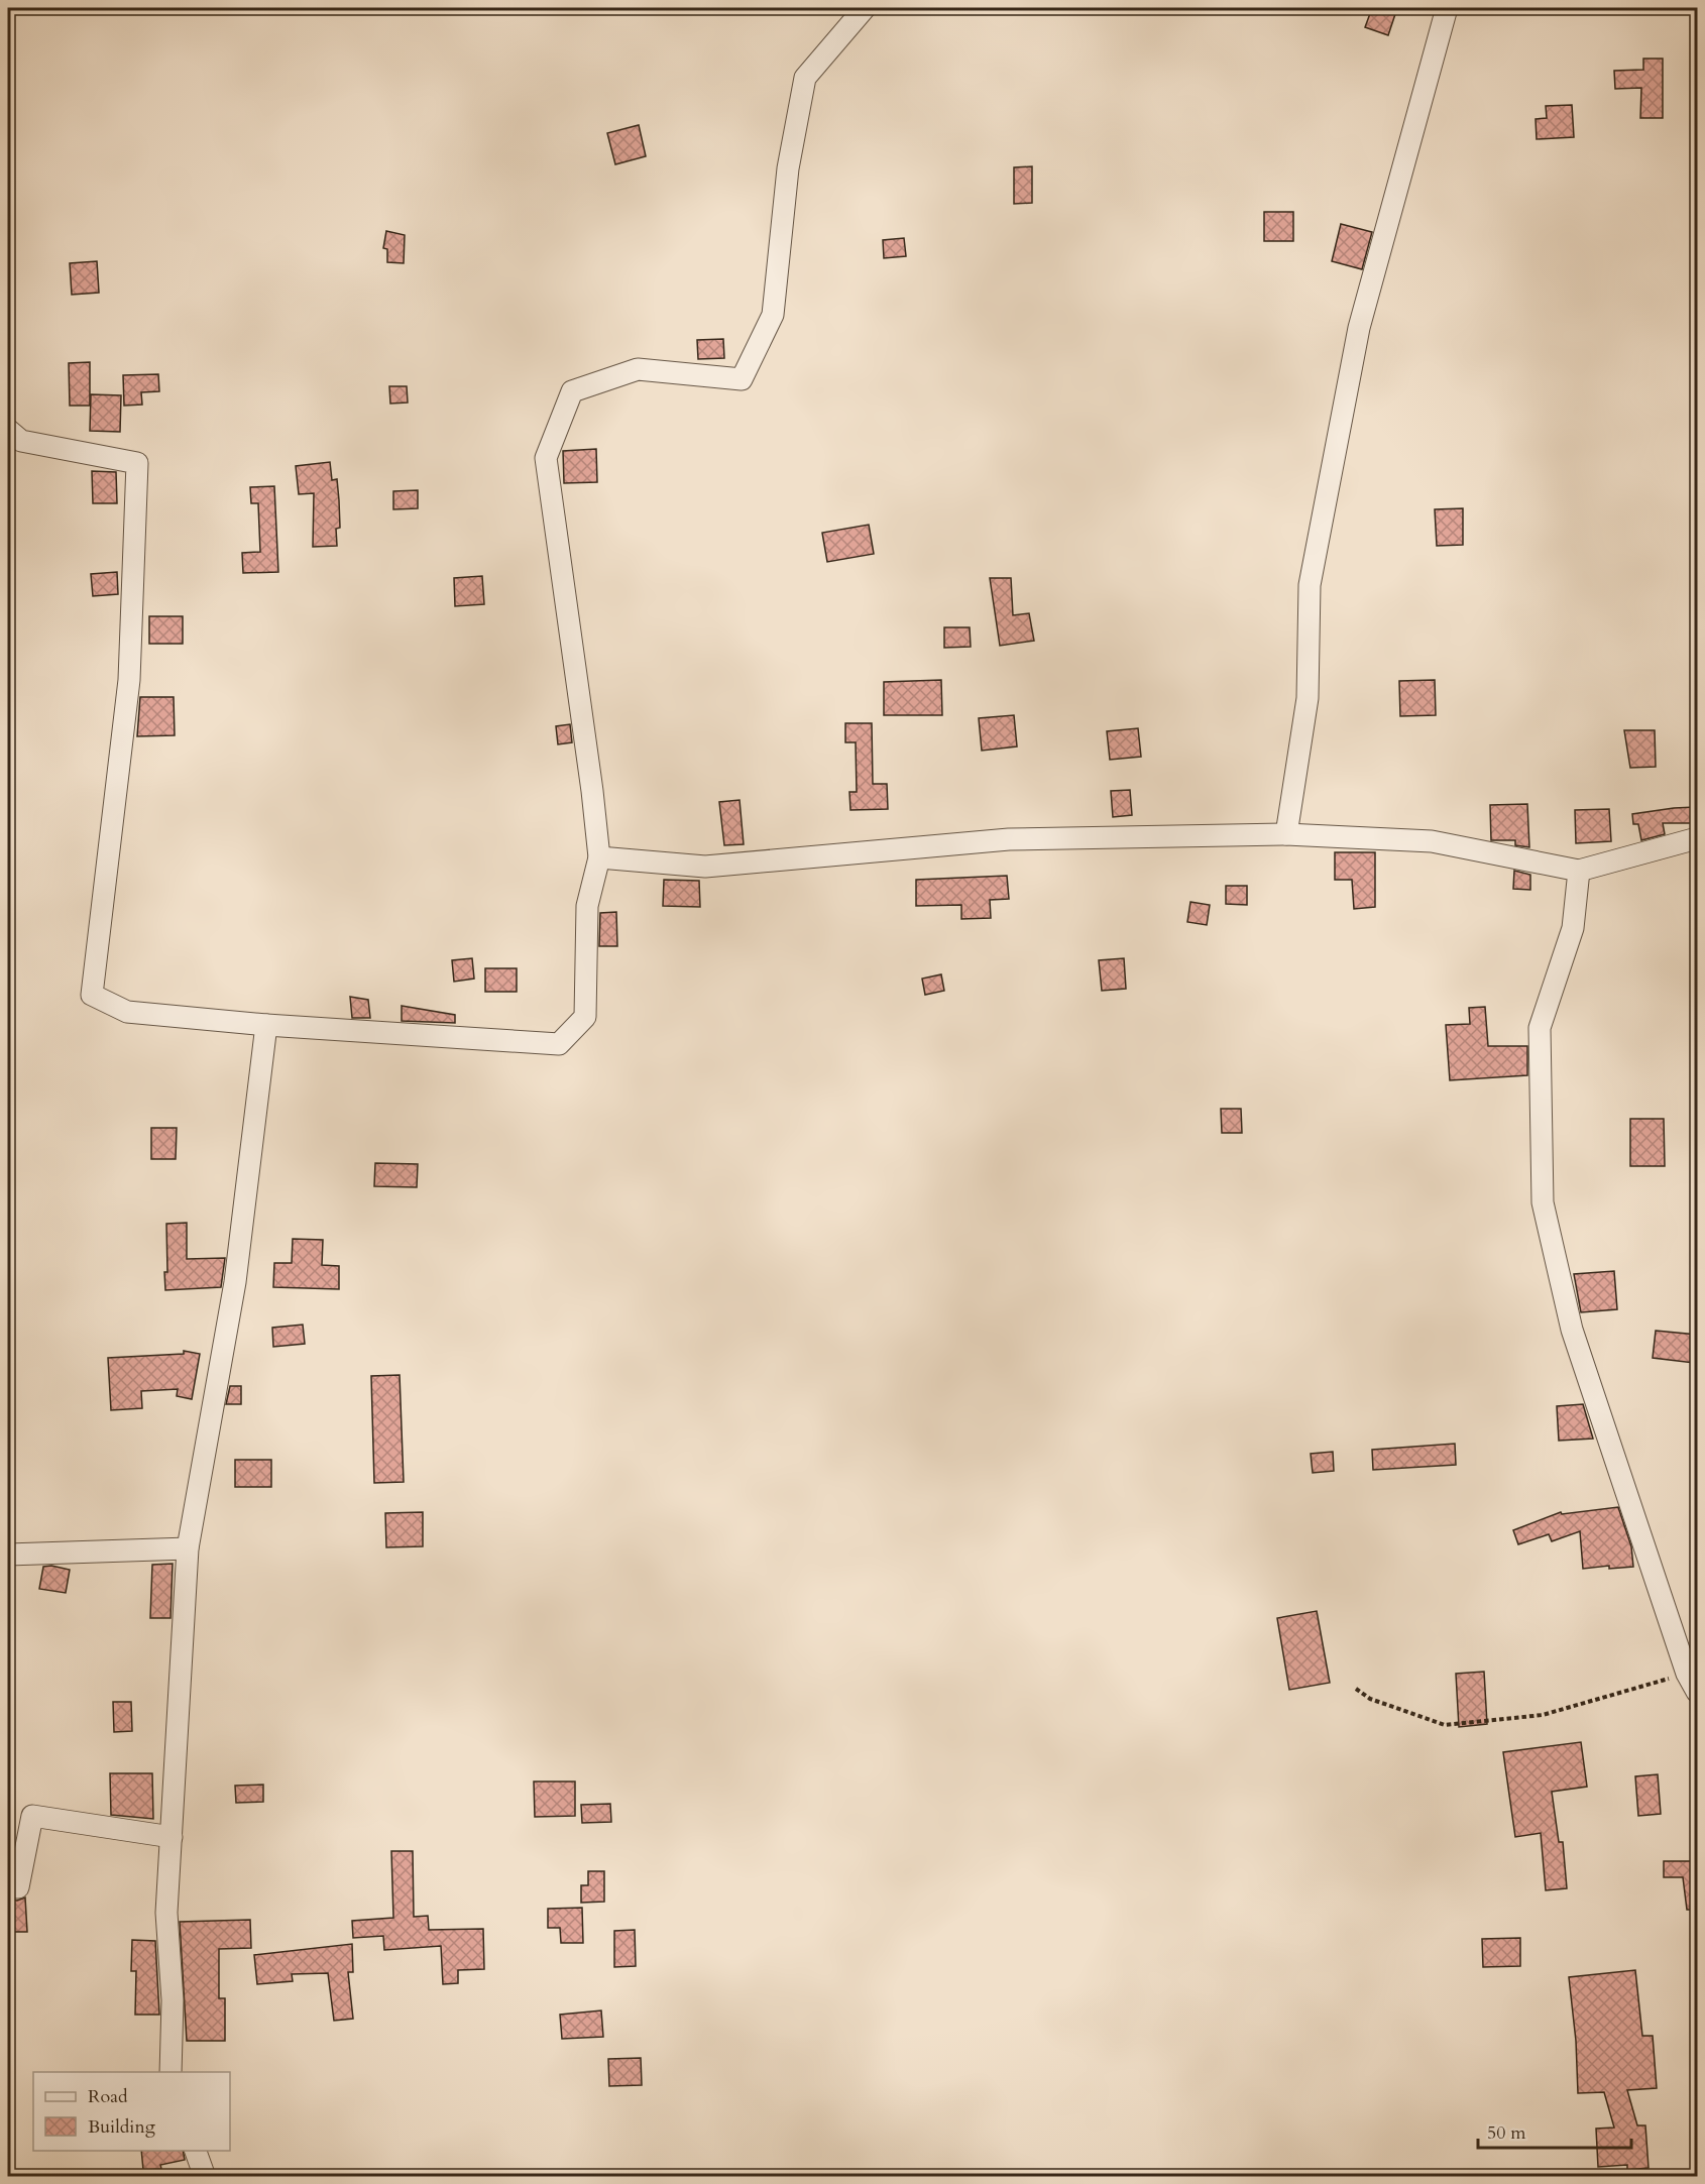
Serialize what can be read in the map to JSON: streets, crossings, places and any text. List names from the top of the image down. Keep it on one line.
{"legend":["Road","Building"],"scale_bar":"50 m"}
